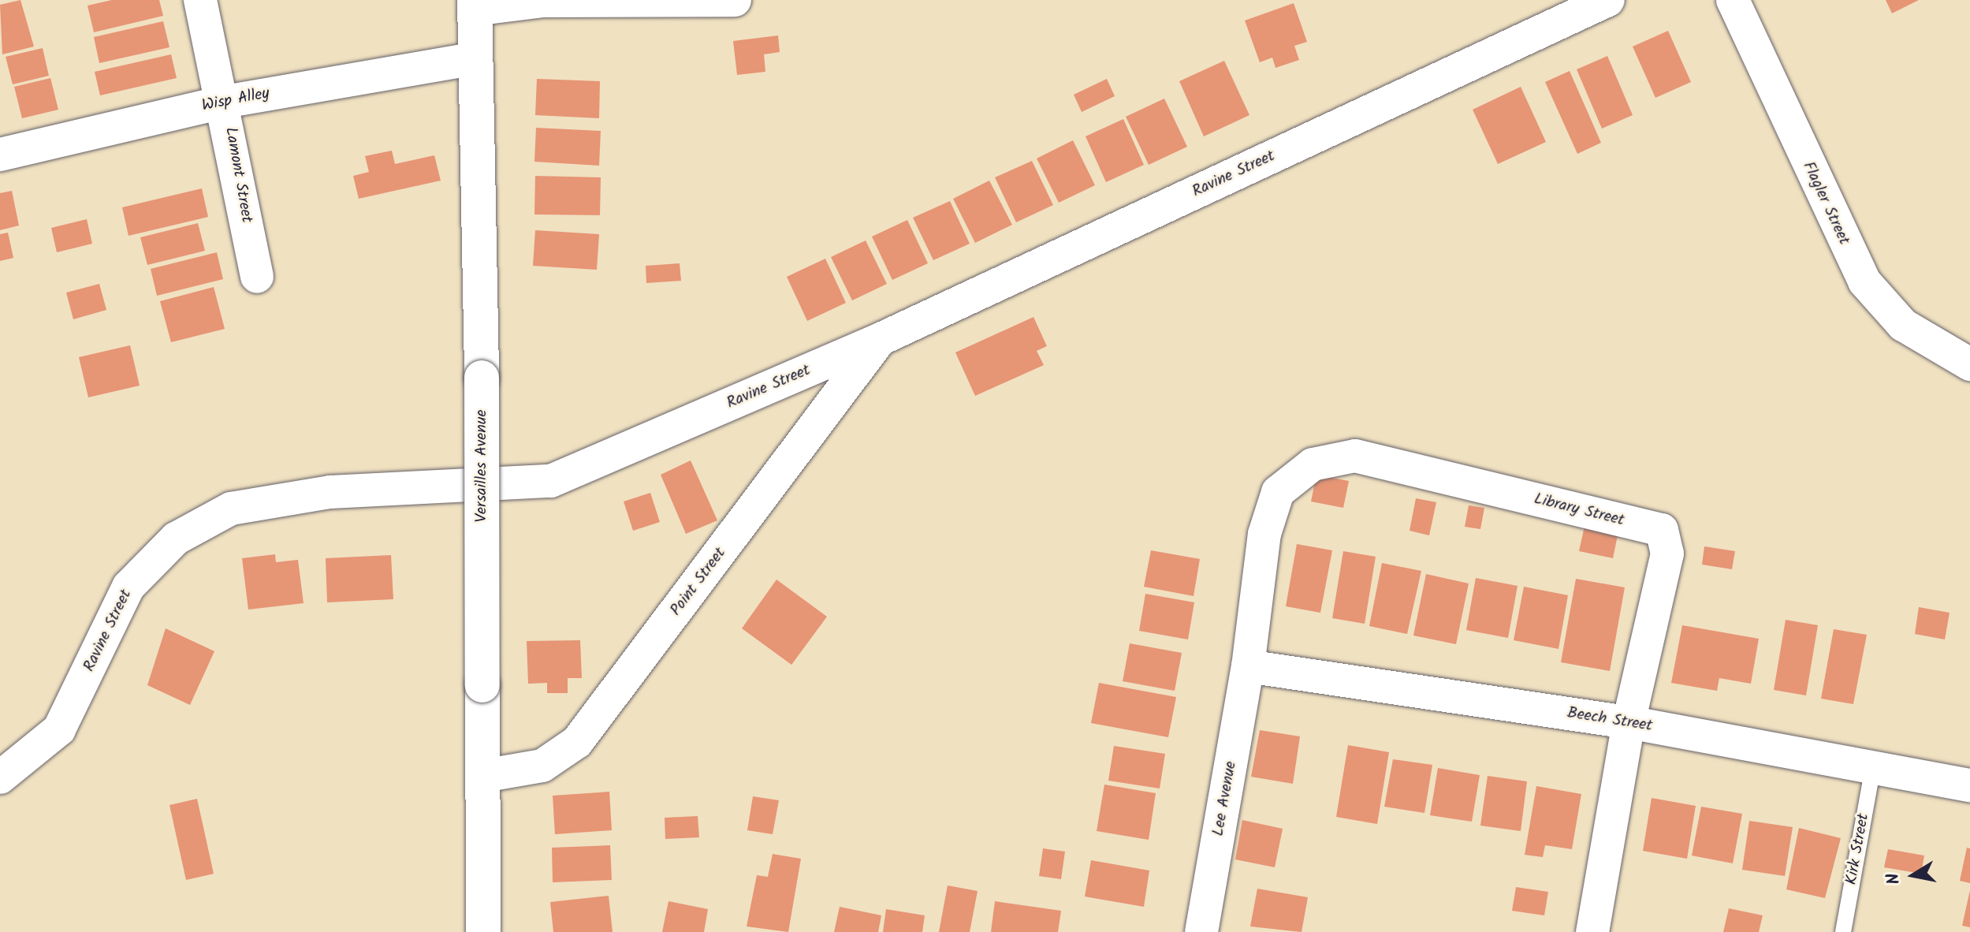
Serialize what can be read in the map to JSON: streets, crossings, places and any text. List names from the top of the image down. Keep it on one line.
{"streets":{"street":["Wisp Alley","Ravine Street","Lamont Street","Flagler Street","Versailles Avenue","Library Street","Point Street","Beech Street","Lee Avenue"],"lane":["Kirk Street"]},"crossings":[["Wisp Alley","Lamont Street"],["Wisp Alley","Versailles Avenue"],["Ravine Street","Point Street"],["Versailles Avenue","Point Street"],["Library Street","Beech Street"],["Library Street","Lee Avenue"],["Beech Street","Lee Avenue"],["Beech Street","Kirk Street"]],"north":"left"}
